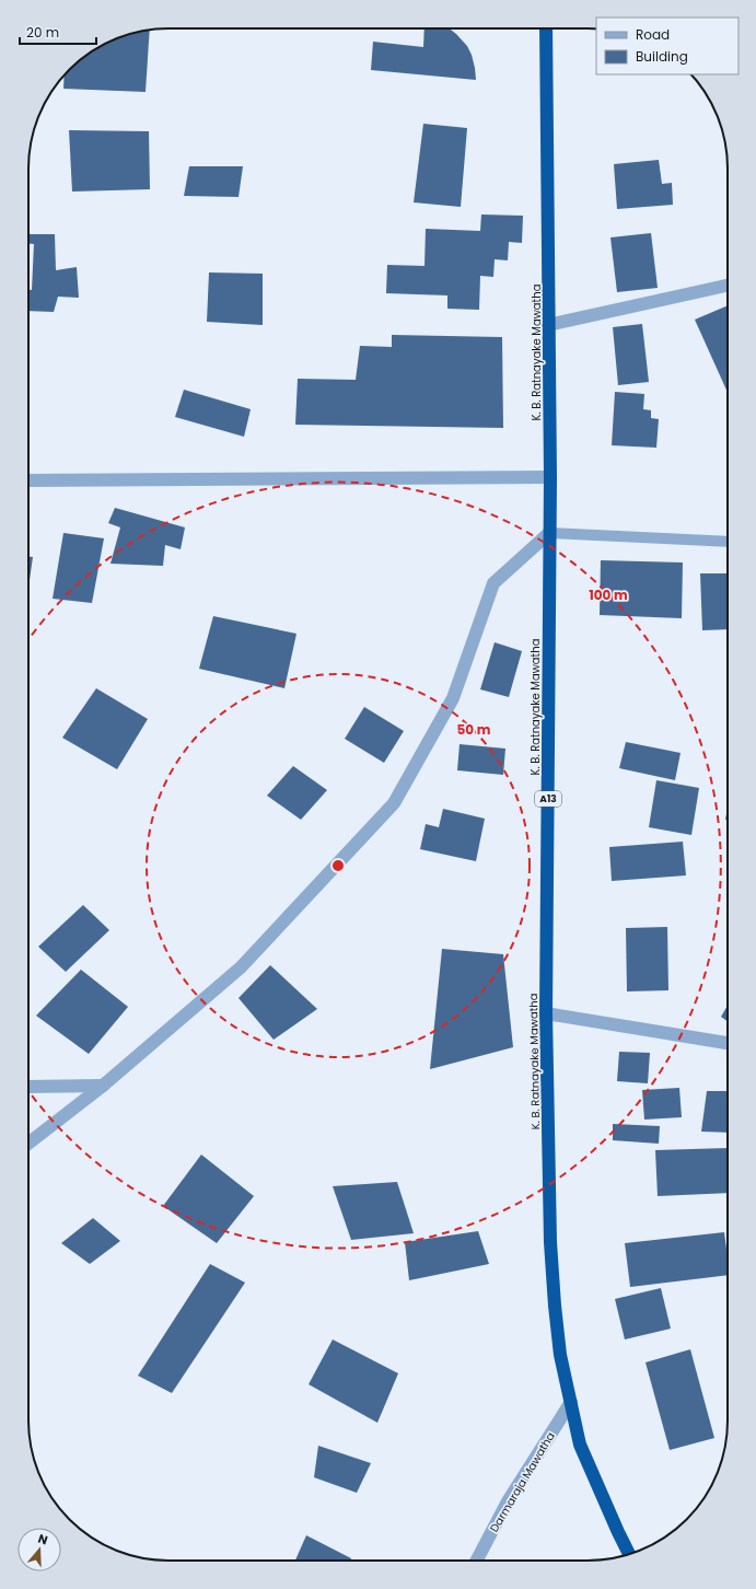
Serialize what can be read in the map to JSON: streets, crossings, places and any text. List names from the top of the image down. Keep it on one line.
{"streets":{"highway":["K. B. Ratnayake Mawatha","A13"],"street":["Darmaraja Mawatha"]},"crossings":[["K. B. Ratnayake Mawatha","Darmaraja Mawatha"]],"legend":["Road","Building"],"scale_bar":"20 m","north":"top","rings":["100 m","50 m"]}
